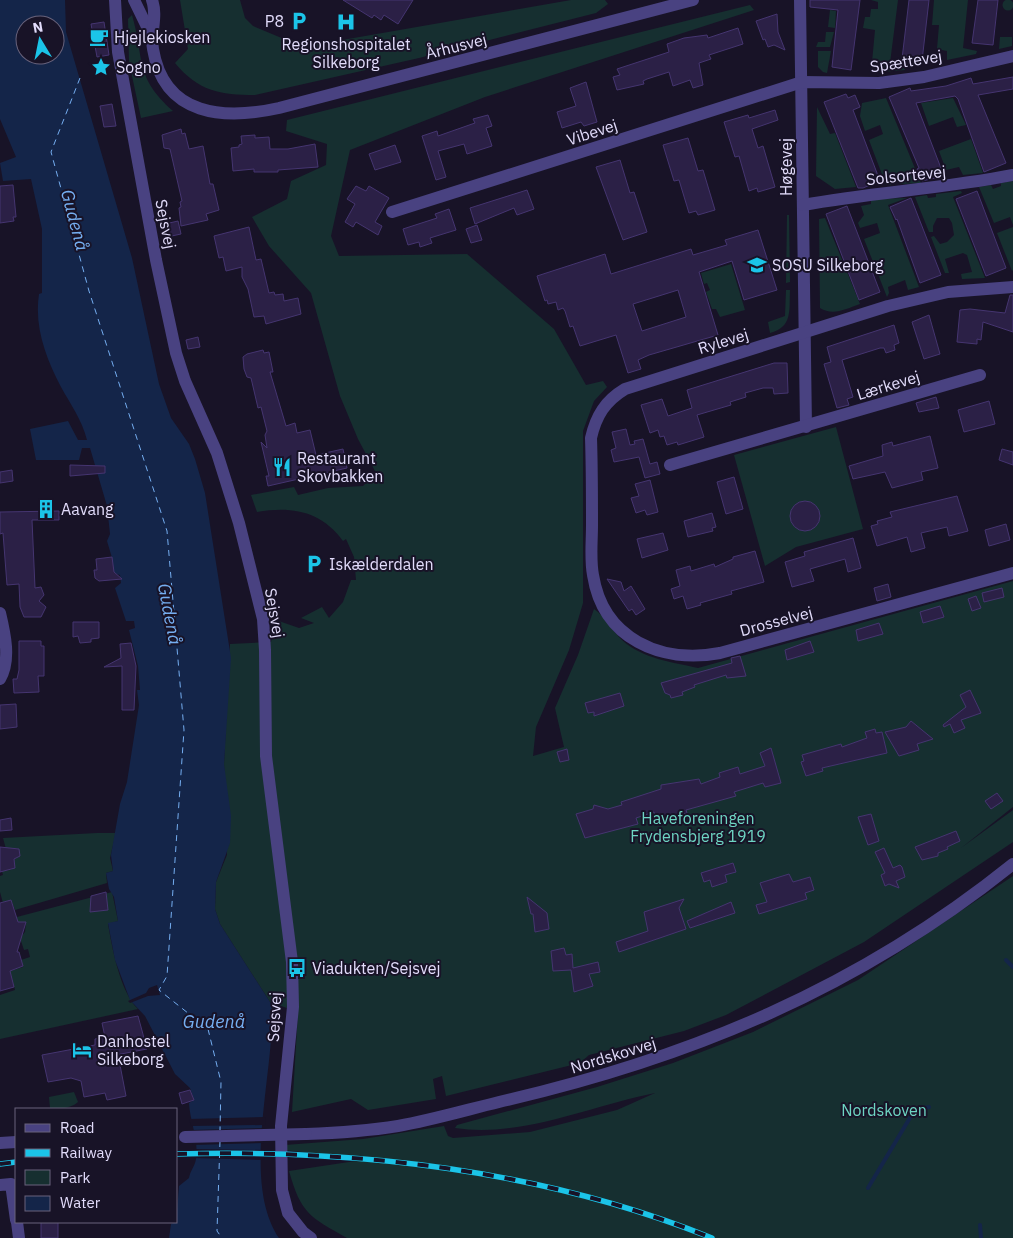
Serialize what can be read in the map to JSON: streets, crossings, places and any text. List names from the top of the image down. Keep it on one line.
{"streets":{"street":["Århusvej","Spættevej","Vibevej","Høgevej","Solsortevej","Sejsvej","Rylevej","Lærkevej","Drosselvej","Nordskovvej"]},"crossings":[["Spættevej","Vibevej"],["Spættevej","Høgevej"],["Vibevej","Høgevej"],["Høgevej","Solsortevej"],["Høgevej","Rylevej"],["Rylevej","Drosselvej"]],"water":["Gudenå"],"parks":["Haveforeningen Frydensbjerg 1919","Nordskoven"],"places":{"parking":["P8","Iskælderdalen"],"hospital":["Regionshospitalet Silkeborg"],"cafe":["Hjejlekiosken"],"place":["Sogno"],"school or university":["SOSU Silkeborg"],"restaurant":["Restaurant Skovbakken"],"building":["Aavang"],"bus stop":["Viadukten/Sejsvej"],"hotel":["Danhostel Silkeborg"]},"legend":["Road","Railway","Park","Water"],"north":"top"}
